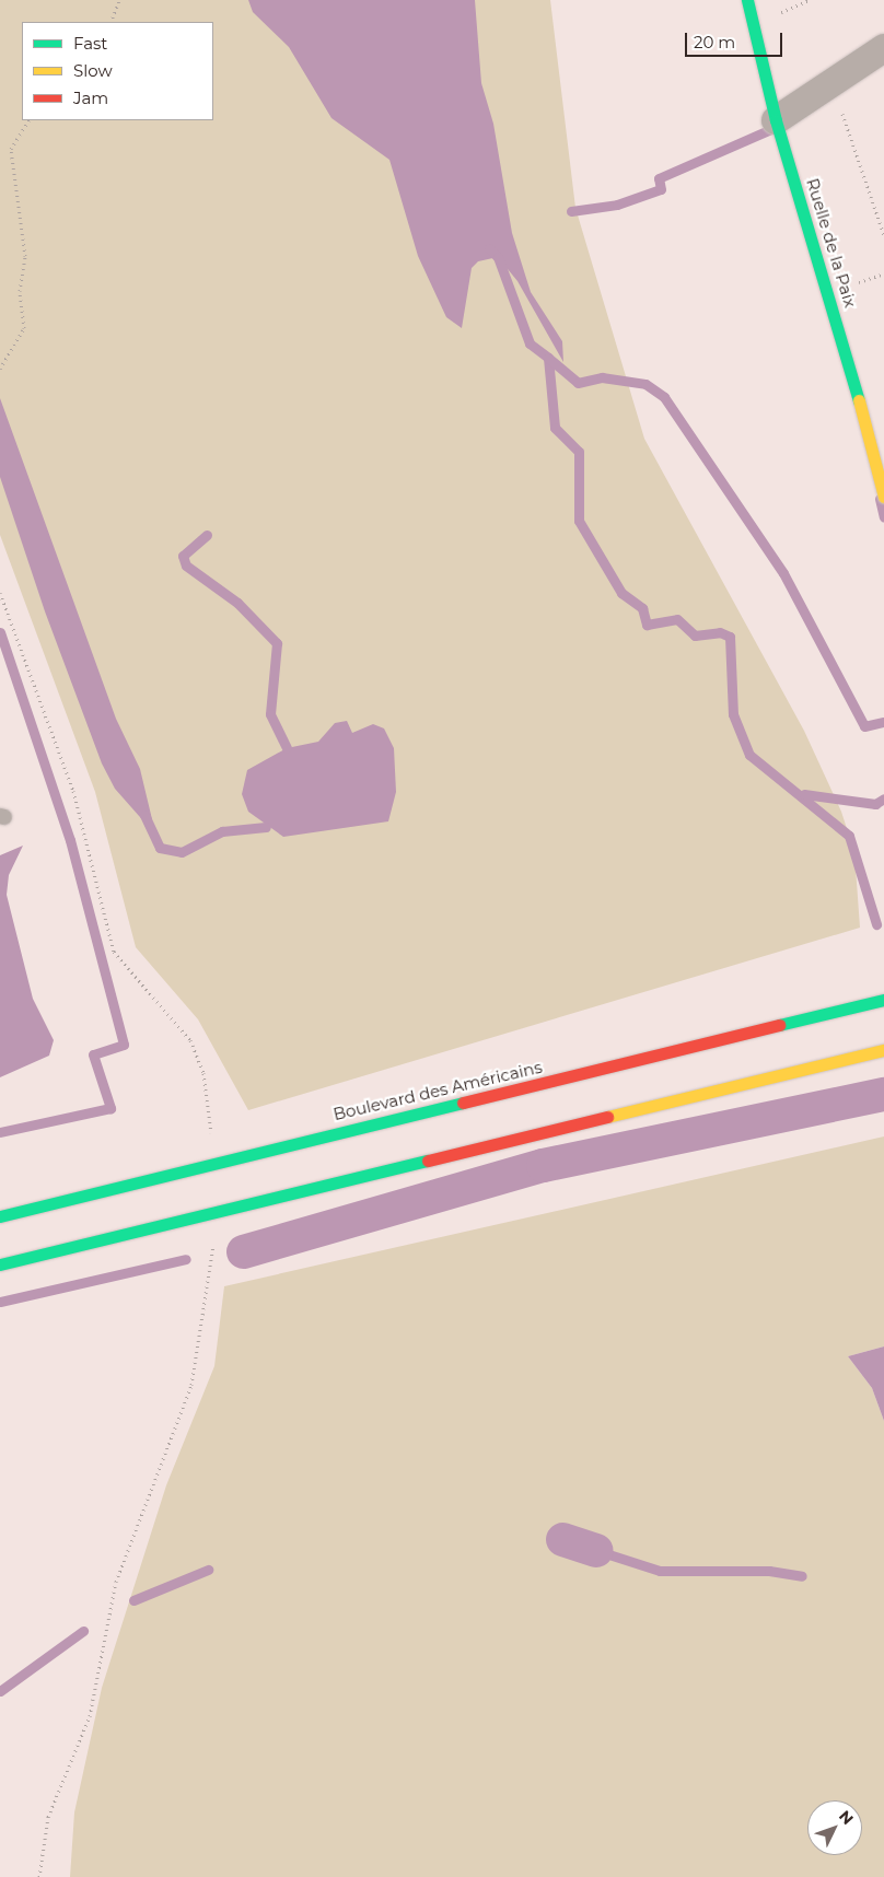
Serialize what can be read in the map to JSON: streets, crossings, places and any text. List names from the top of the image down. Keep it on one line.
{"streets":{"main road":["Ruelle de la Paix","Boulevard des Américains"]},"legend":["Fast","Slow","Jam"],"scale_bar":"20 m","north":"top right"}
